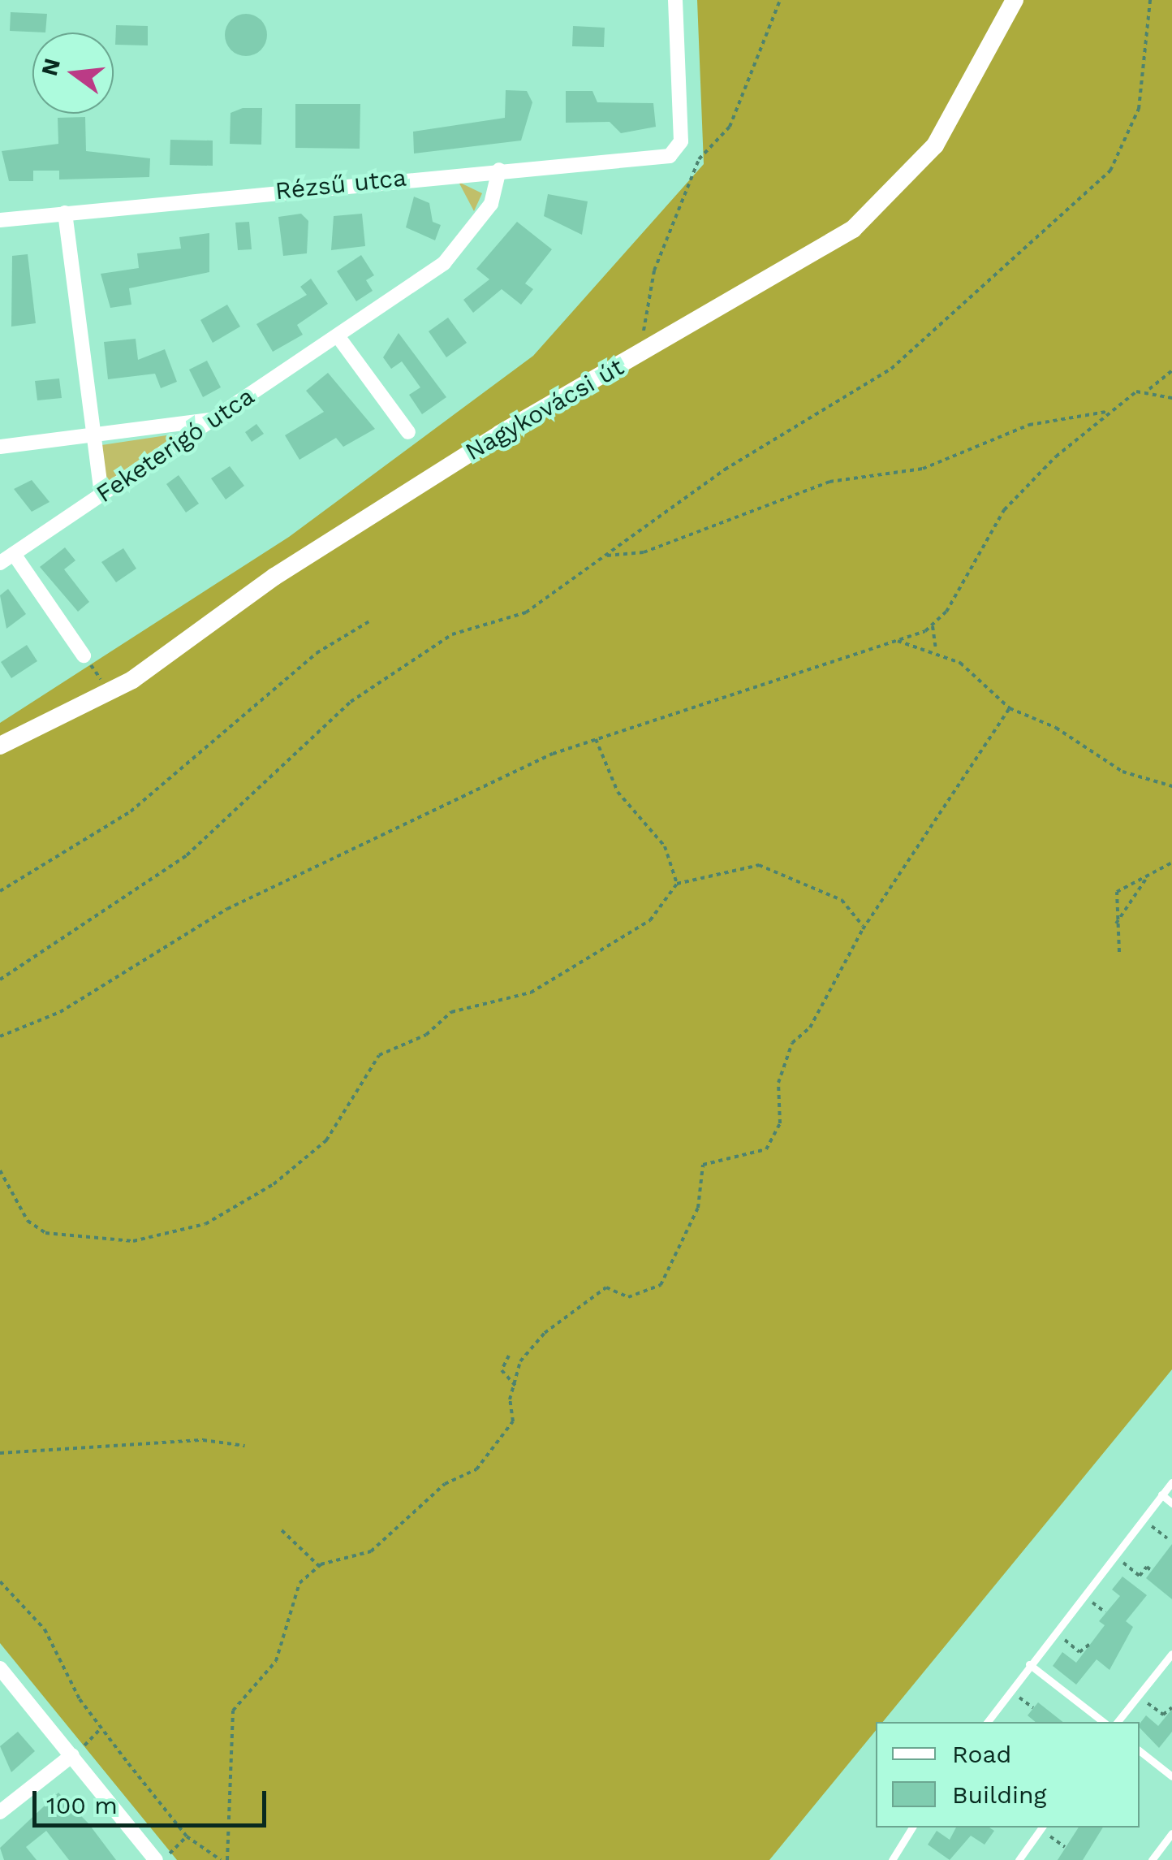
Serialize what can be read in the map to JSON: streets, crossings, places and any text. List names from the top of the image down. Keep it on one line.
{"streets":{"street":["Rézsű utca","Nagykovácsi út","Feketerigó utca"]},"crossings":[["Rézsű utca","Feketerigó utca"]],"legend":["Road","Building"],"scale_bar":"100 m","north":"left"}
